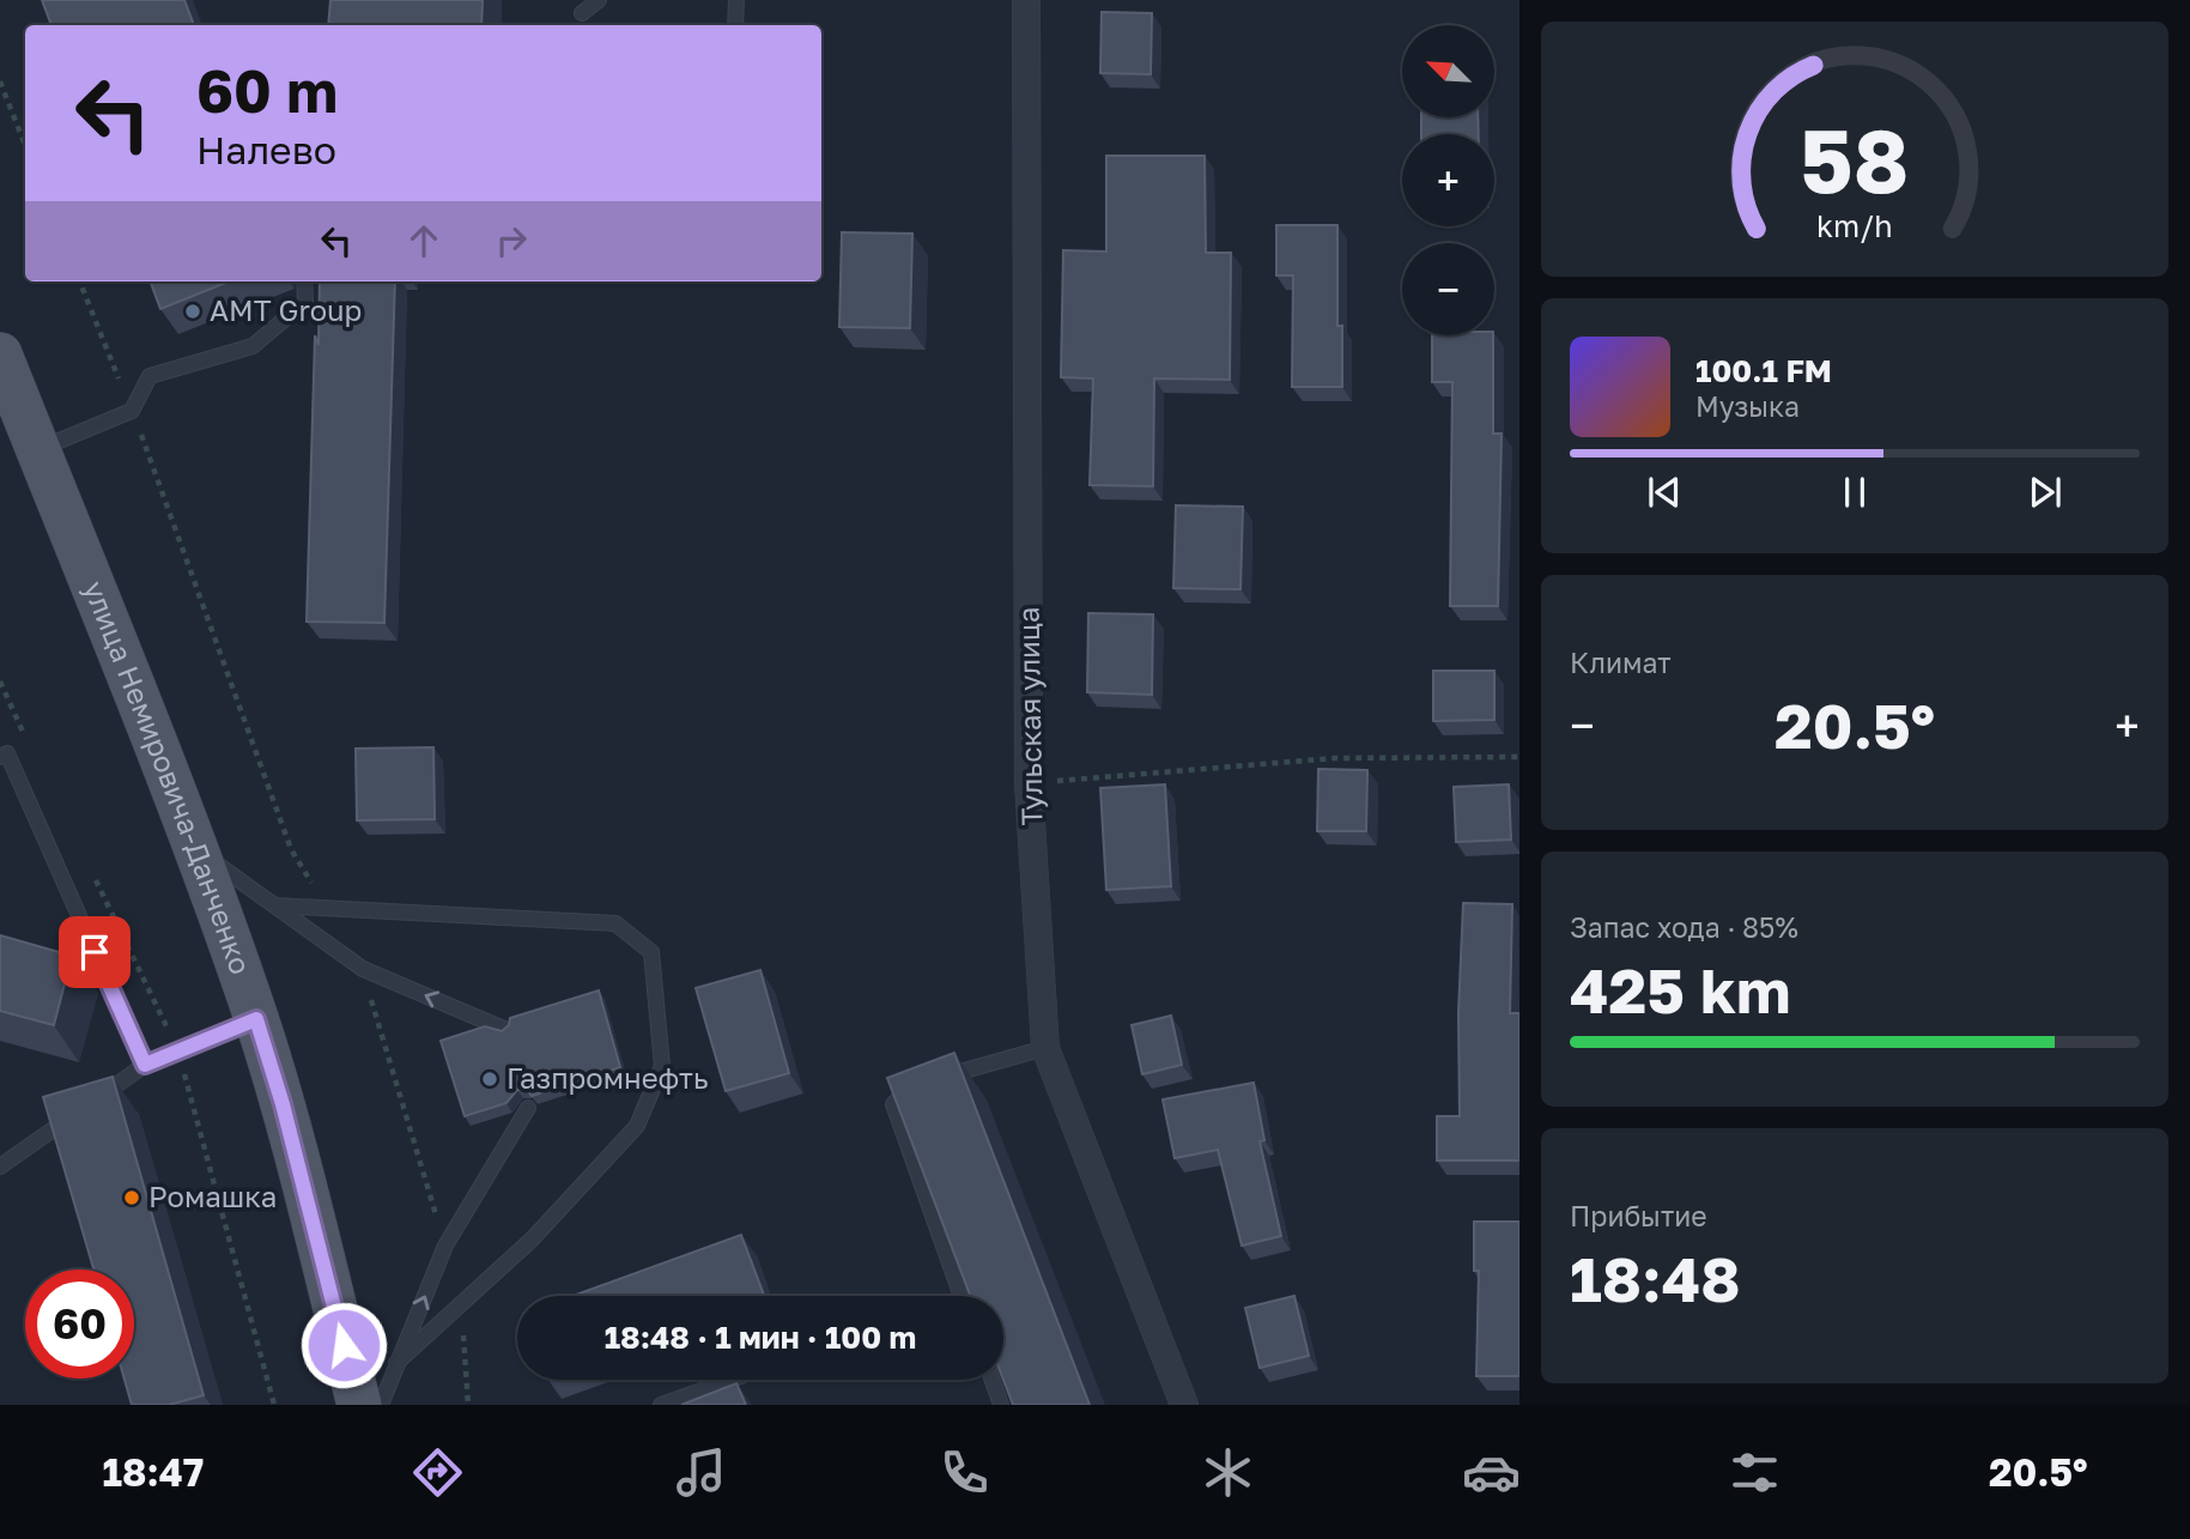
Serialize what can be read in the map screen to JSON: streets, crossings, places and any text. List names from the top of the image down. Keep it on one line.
{"streets":{"main road":["улица Немировича-Данченко"],"street":["Тульская улица"]},"places":["АМТ Group","Газпромнефть","Ромашка"],"north":"top left","page":{"map_buttons":["+","−"],"turn":["60 m","Налево"],"song":["100.1 FM","Музыка"],"tile":["Климат",["Запас хода · 85%","425 km"],["Прибытие","18:48"]],"heat":["−","20.5°","+"],"limit":"60","trip":"18:48 · 1 мин · 100 m","tabs":["18:47","20.5°"],"gauge":["58","km/h"]}}
